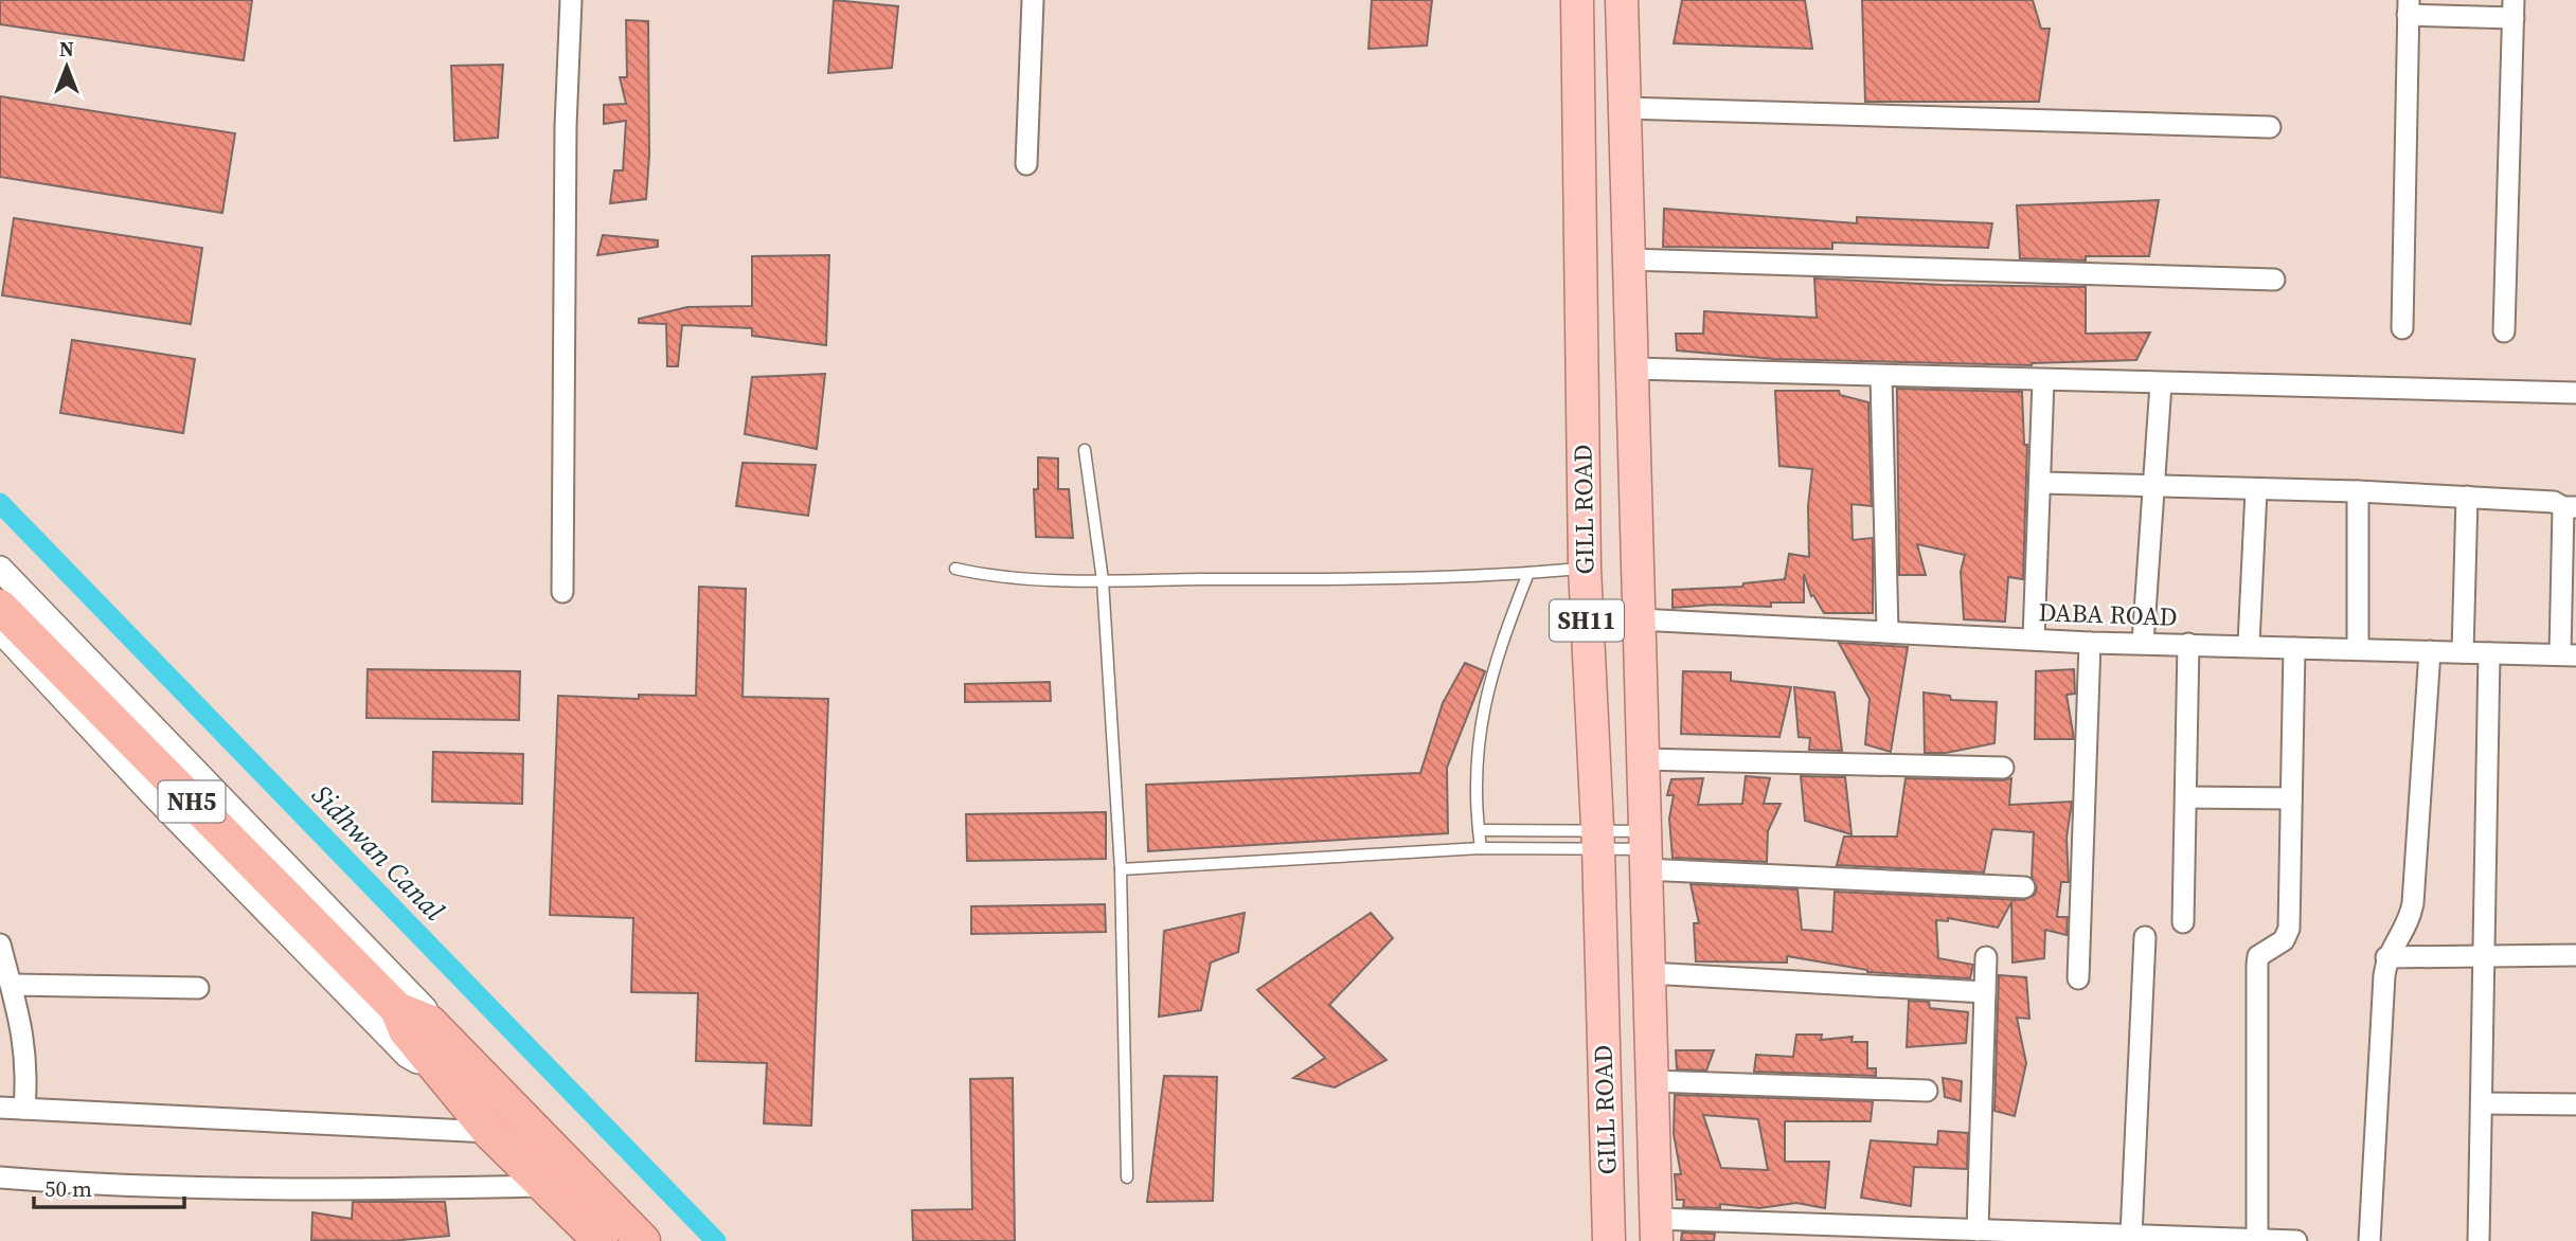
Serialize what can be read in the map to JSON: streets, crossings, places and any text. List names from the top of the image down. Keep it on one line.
{"streets":{"highway":["NH5"],"main road":["GILL ROAD","SH11"],"street":["DABA ROAD"]},"crossings":[["GILL ROAD","DABA ROAD"]],"water":["Sidhwan Canal"],"scale_bar":"50 m","north":"top"}
